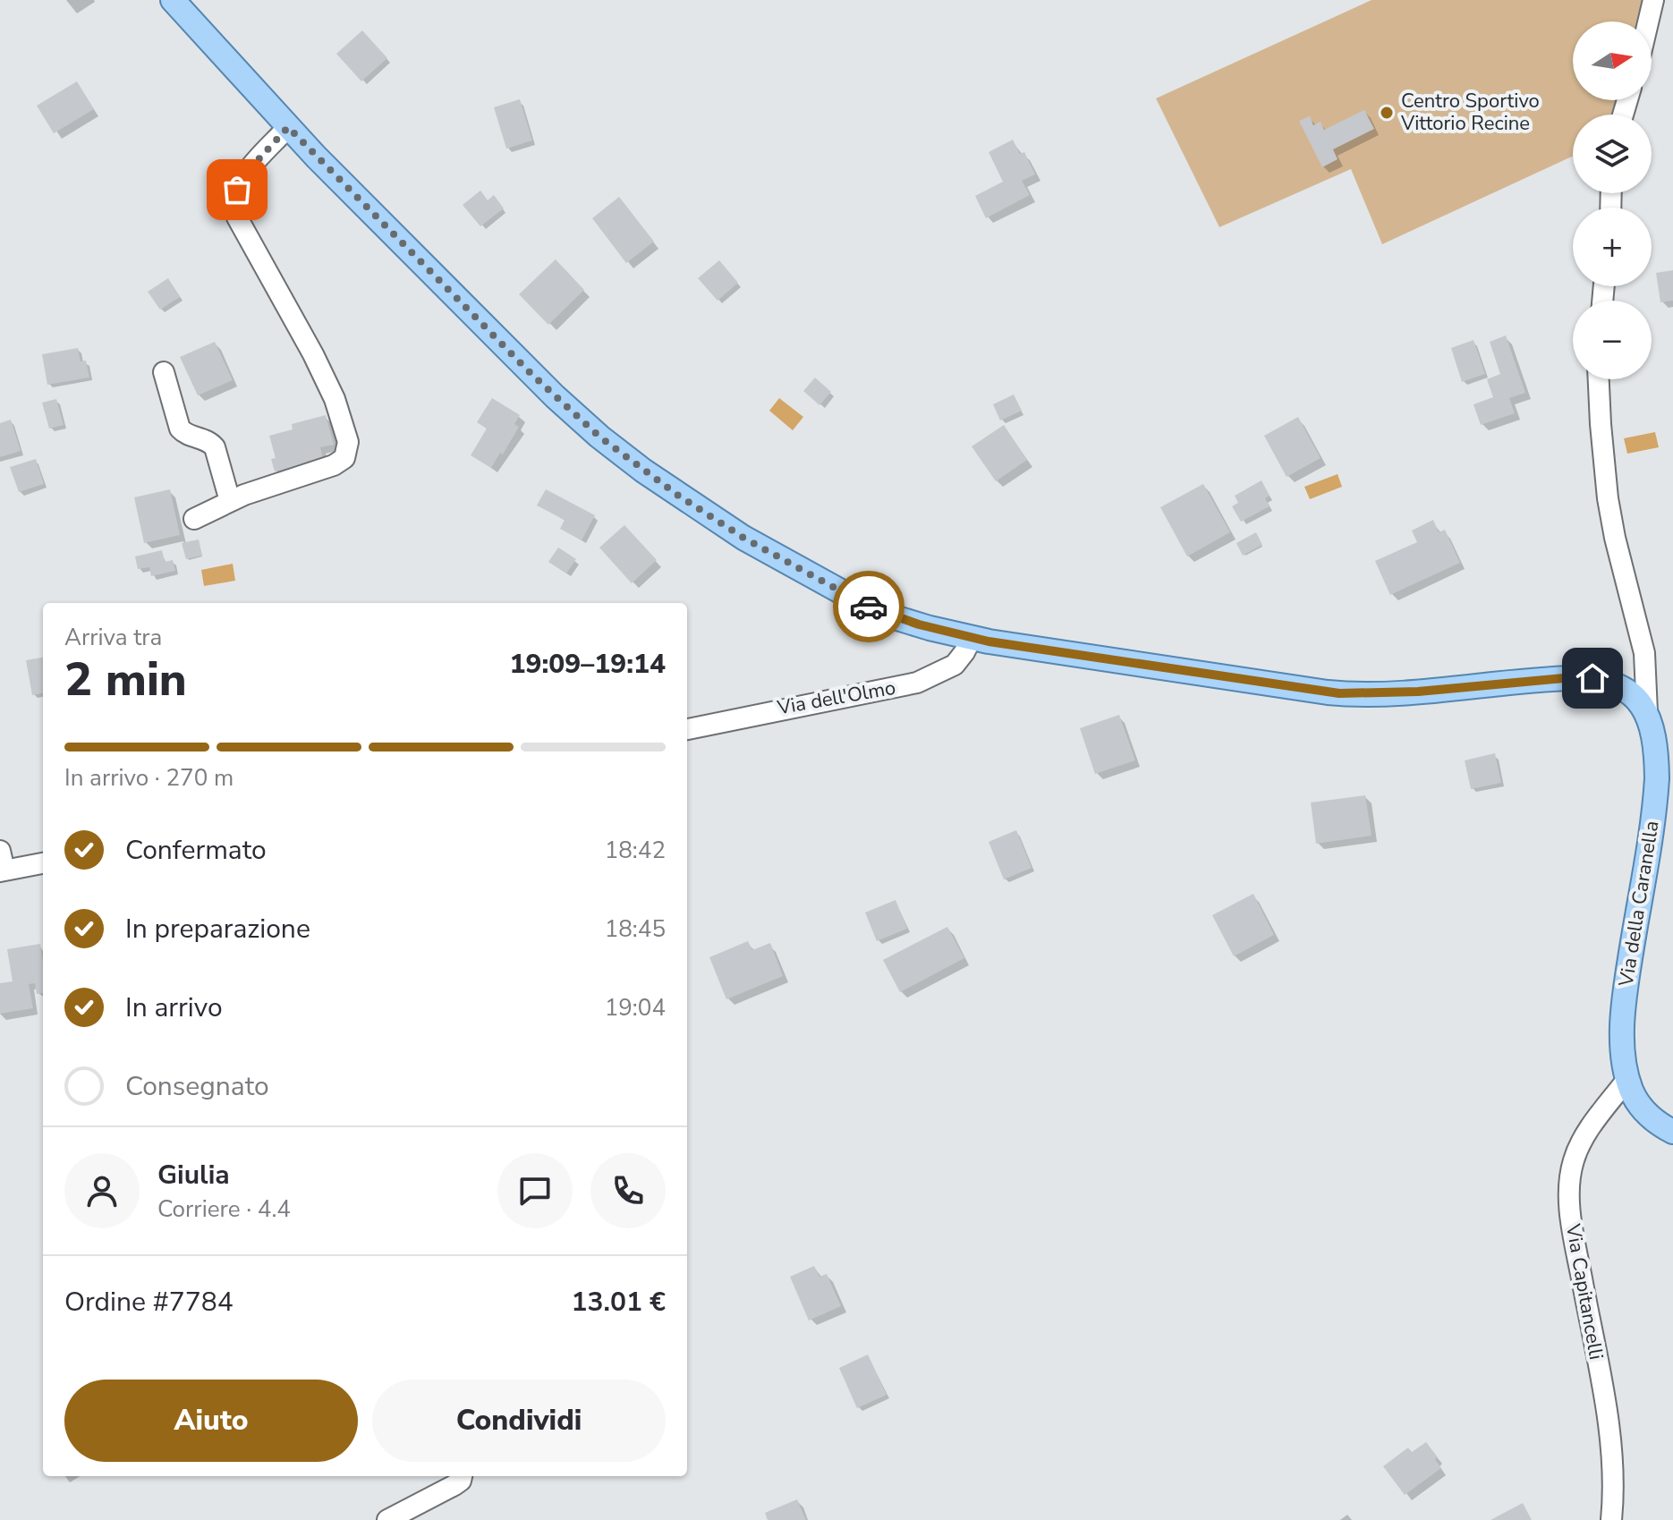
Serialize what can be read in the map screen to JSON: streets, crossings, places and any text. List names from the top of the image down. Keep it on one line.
{"streets":{"main road":["Via della Caranella"],"street":["Via dell'Olmo","Via Capitancelli"]},"crossings":[["Via della Caranella","Via Capitancelli"]],"places":["Centro Sportivo Vittorio Recine"],"north":"right","page":{"map_buttons":["+","−"],"heading":["2 min","Arriva tra","19:09–19:14"],"panel":["Giulia","Corriere · 4.4","Ordine #7784","13.01 €"],"bar":"In arrivo · 270 m","list":[["Confermato","18:42"],["In preparazione","18:45"],["In arrivo","19:04"],"Consegnato"],"buttons":["Aiuto","Condividi"]}}
